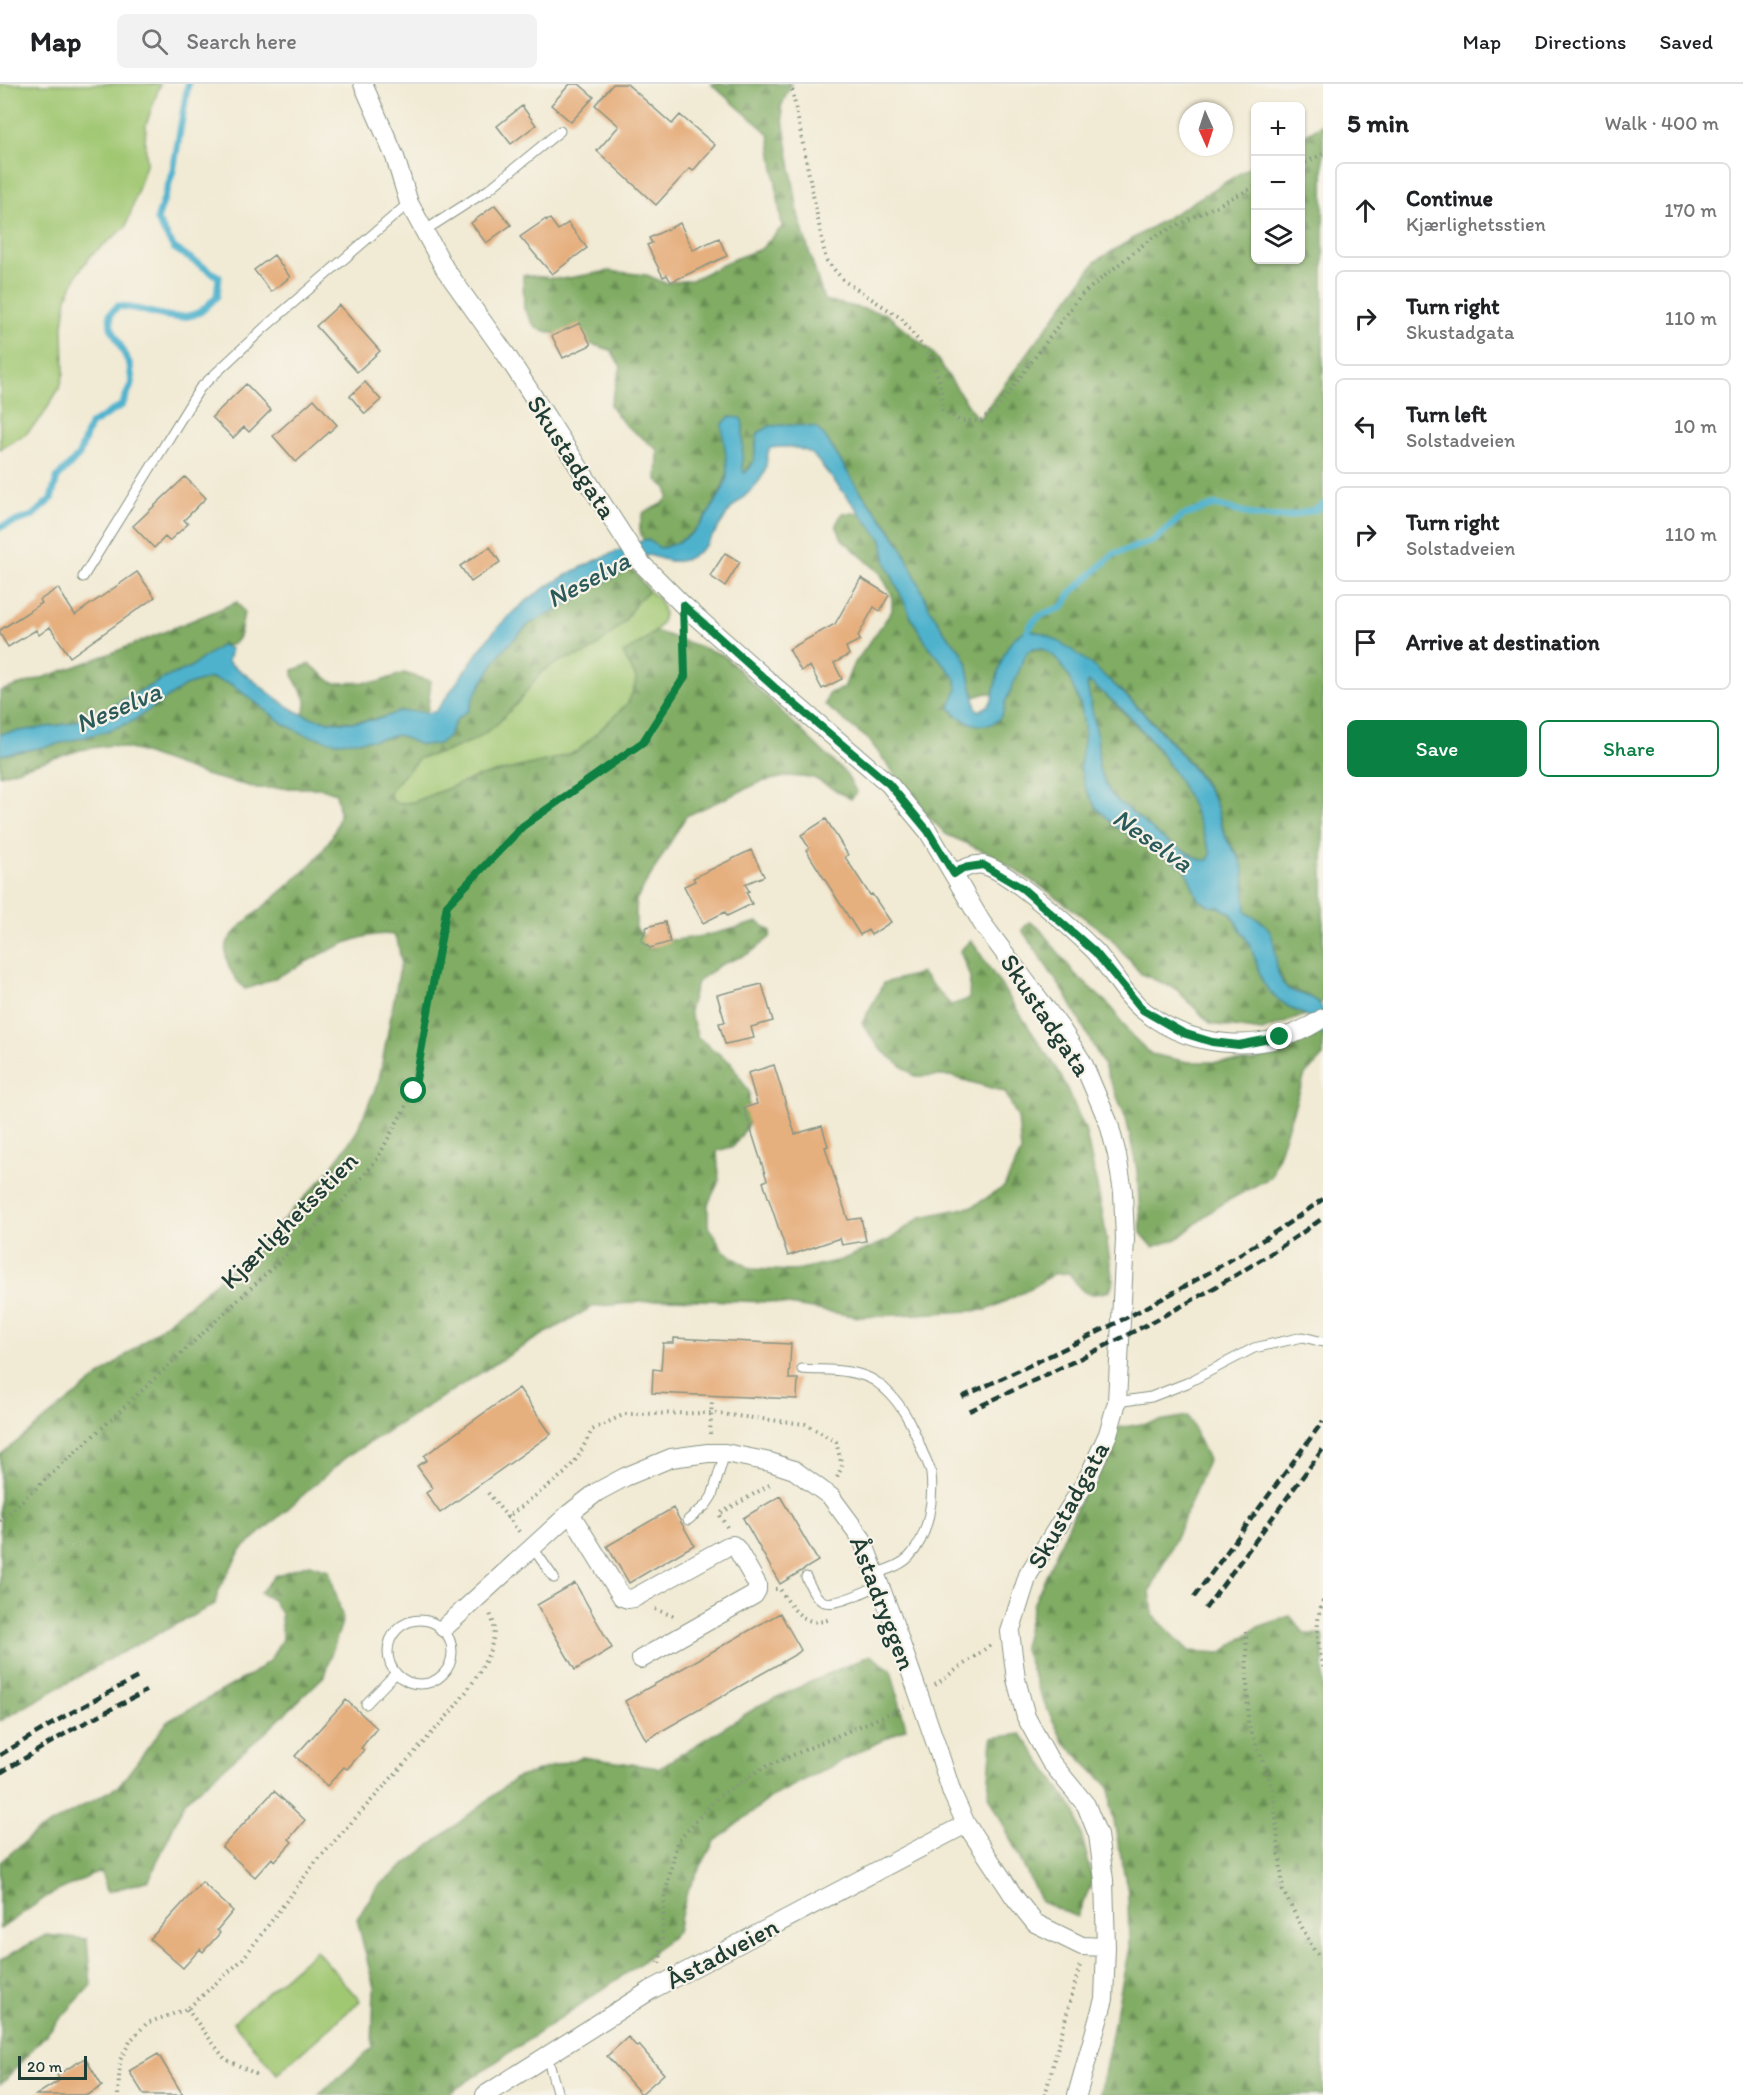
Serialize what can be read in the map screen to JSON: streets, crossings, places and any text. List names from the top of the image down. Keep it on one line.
{"streets":{"street":["Skustadgata","Åstadryggen","Åstadveien"],"path":["Kjærlighetsstien"]},"crossings":[["Skustadgata","Kjærlighetsstien"],["Skustadgata","Åstadryggen"],["Åstadryggen","Åstadveien"]],"water":["Neselva"],"scale_bar":"20 m","north":"bottom","page":{"header":"Map","search":"Search here","nav":["Map","Directions","Saved"],"heading":["5 min","Walk · 400 m"],"map_buttons":["+","−"],"list":[["Continue","Kjærlighetsstien","170 m"],["Turn right","Skustadgata","110 m"],["Turn left","Solstadveien","10 m"],["Turn right","Solstadveien","110 m"],"Arrive at destination"],"buttons":["Save","Share"],"scale":"20 m"}}
